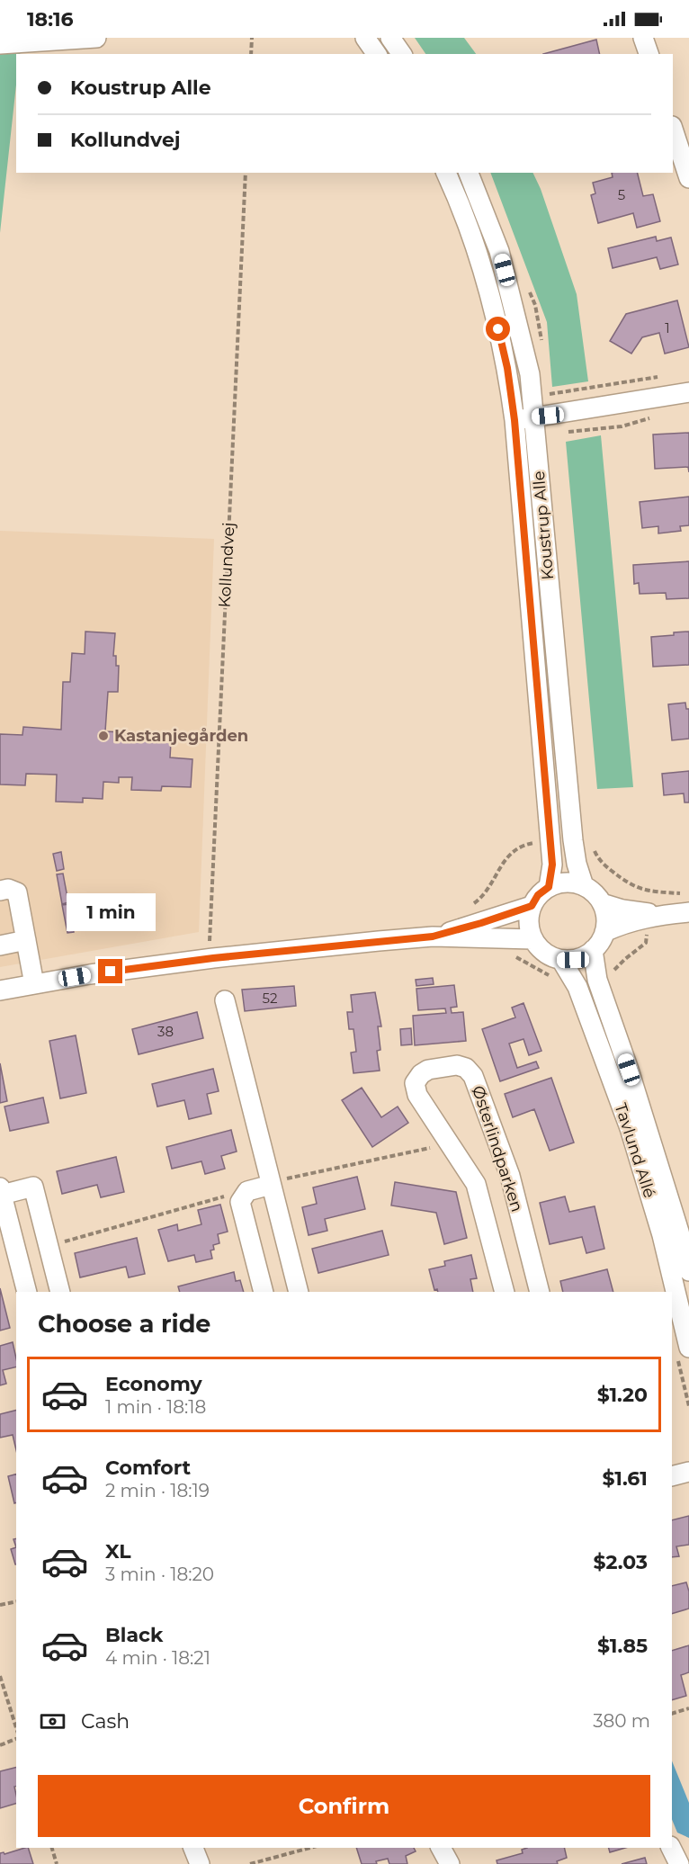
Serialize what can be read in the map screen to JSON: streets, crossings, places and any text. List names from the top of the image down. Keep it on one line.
{"streets":{"street":["Koustrup Alle","Østerlindparken","Tavlund Allé"],"path":["Kollundvej"]},"crossings":[["Koustrup Alle","Tavlund Allé"]],"places":["Kastanjegården"],"house_numbers":["5","1","52","38"],"page":{"status":"18:16","banner":["Koustrup Alle","Kollundvej"],"bubble":"1 min","heading":"Choose a ride","list":[{"name":"Economy","note":"1 min · 18:18","value":"$1.20"},{"name":"Comfort","note":"2 min · 18:19","value":"$1.61"},{"name":"XL","note":"3 min · 18:20","value":"$2.03"},{"name":"Black","note":"4 min · 18:21","value":"$1.85"}],"pay":["Cash","380 m"],"buttons":"Confirm"}}
